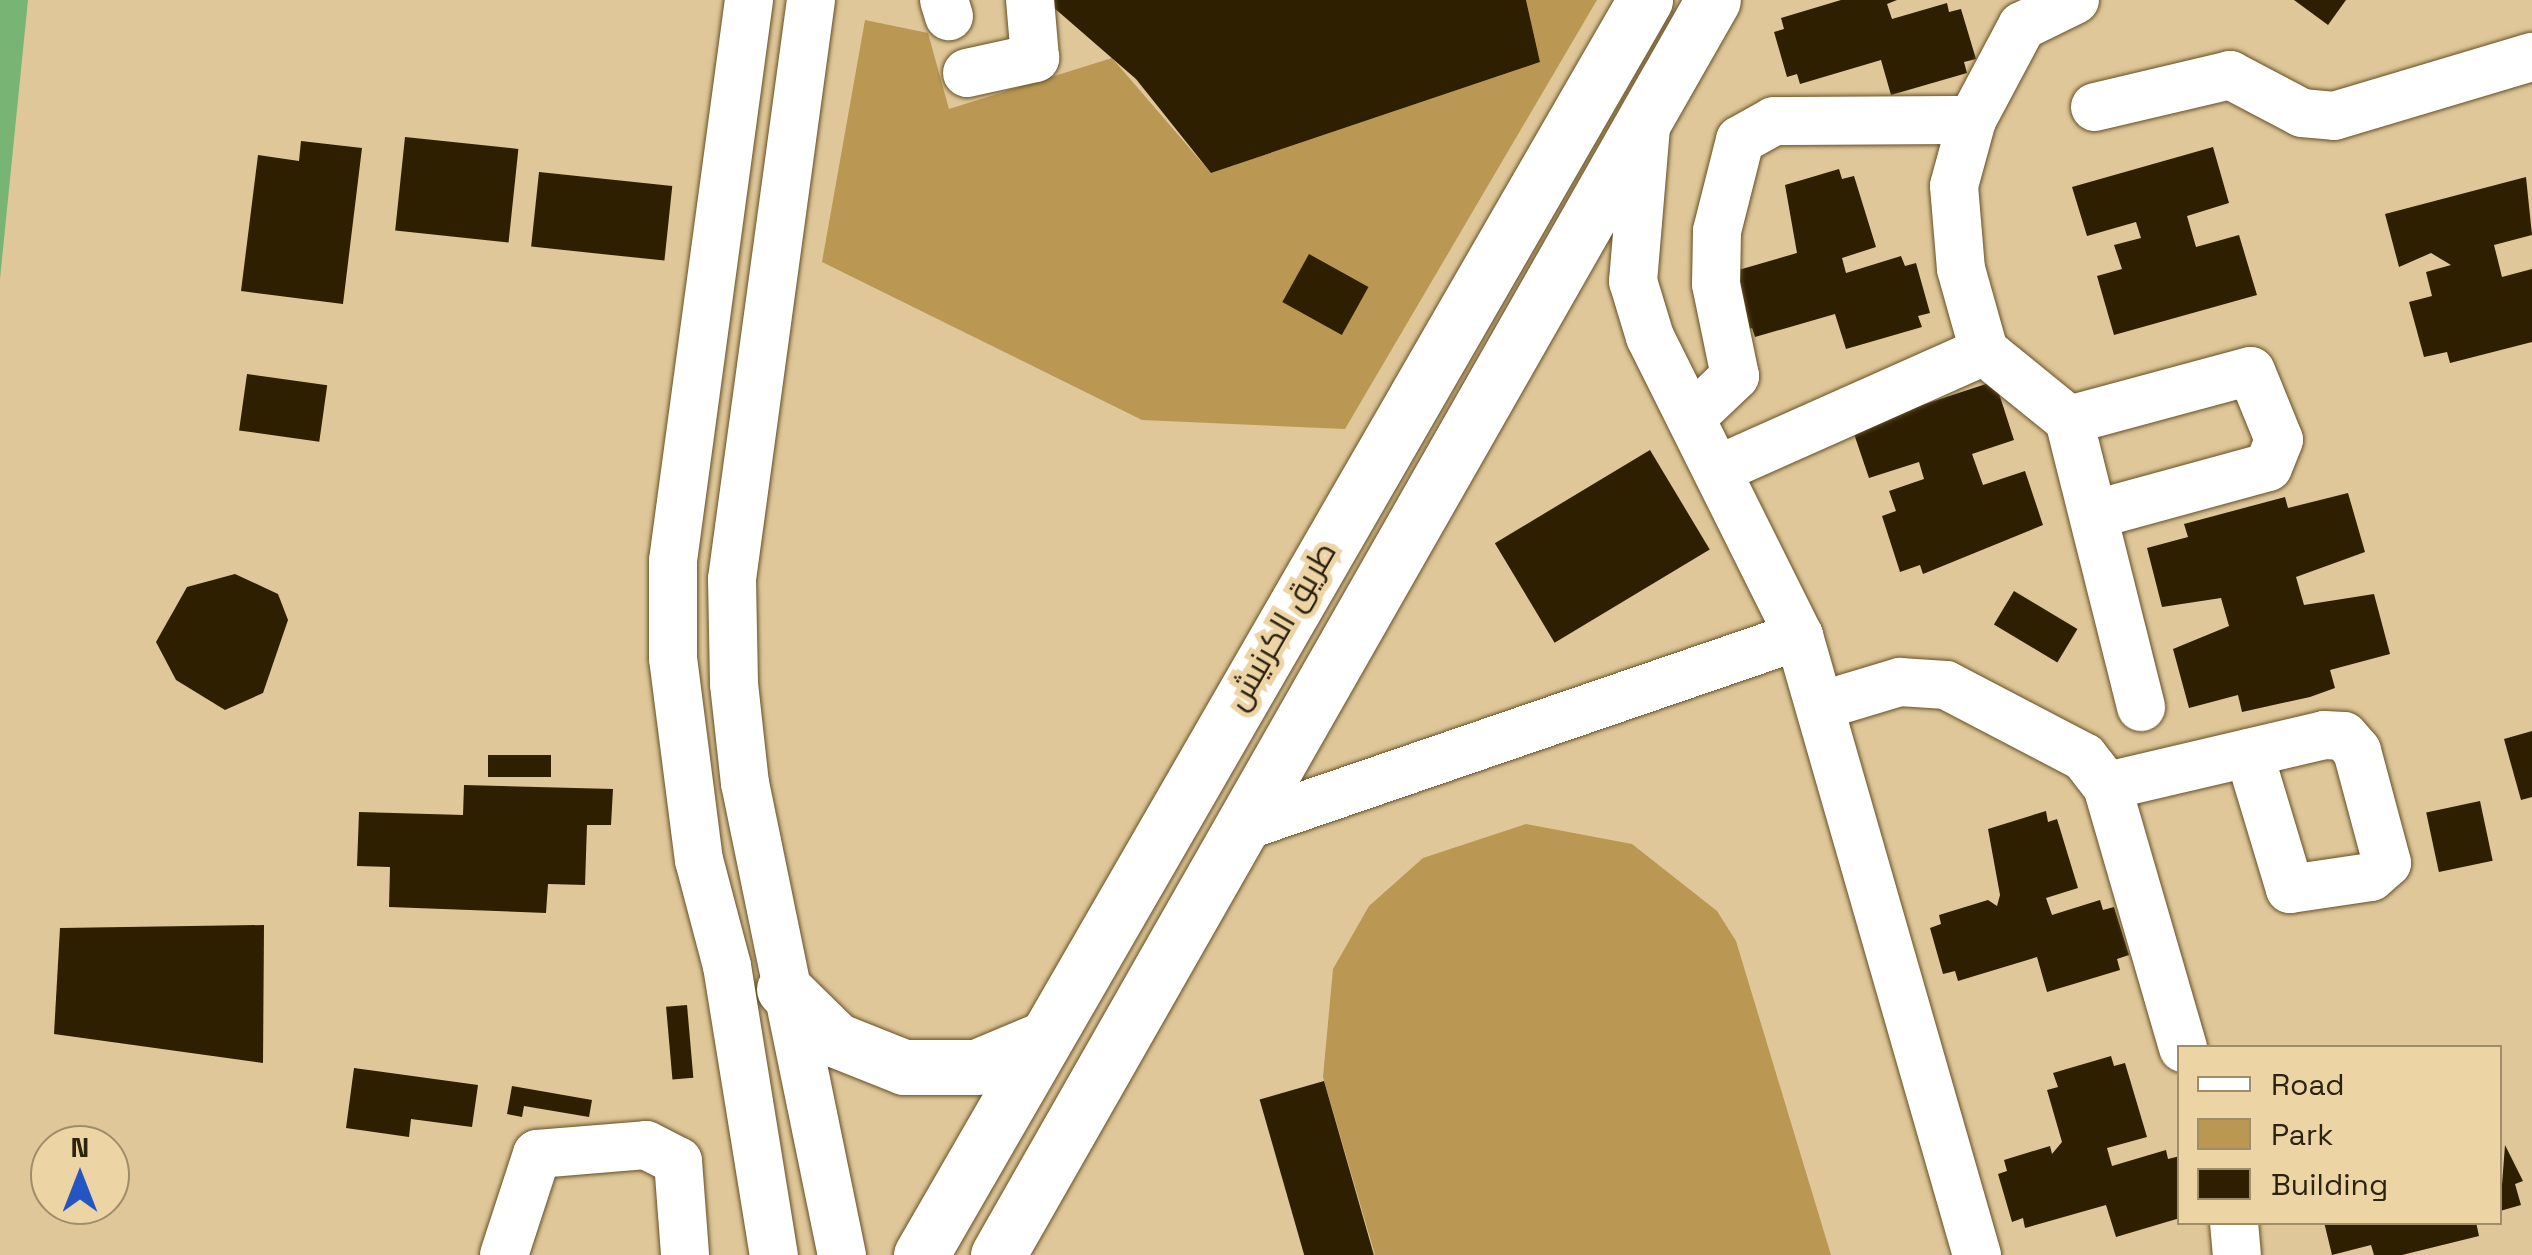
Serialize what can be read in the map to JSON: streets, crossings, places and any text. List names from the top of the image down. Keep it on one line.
{"streets":{"highway":["طريق الكرنيش"]},"legend":["Road","Park","Building"],"north":"top"}
